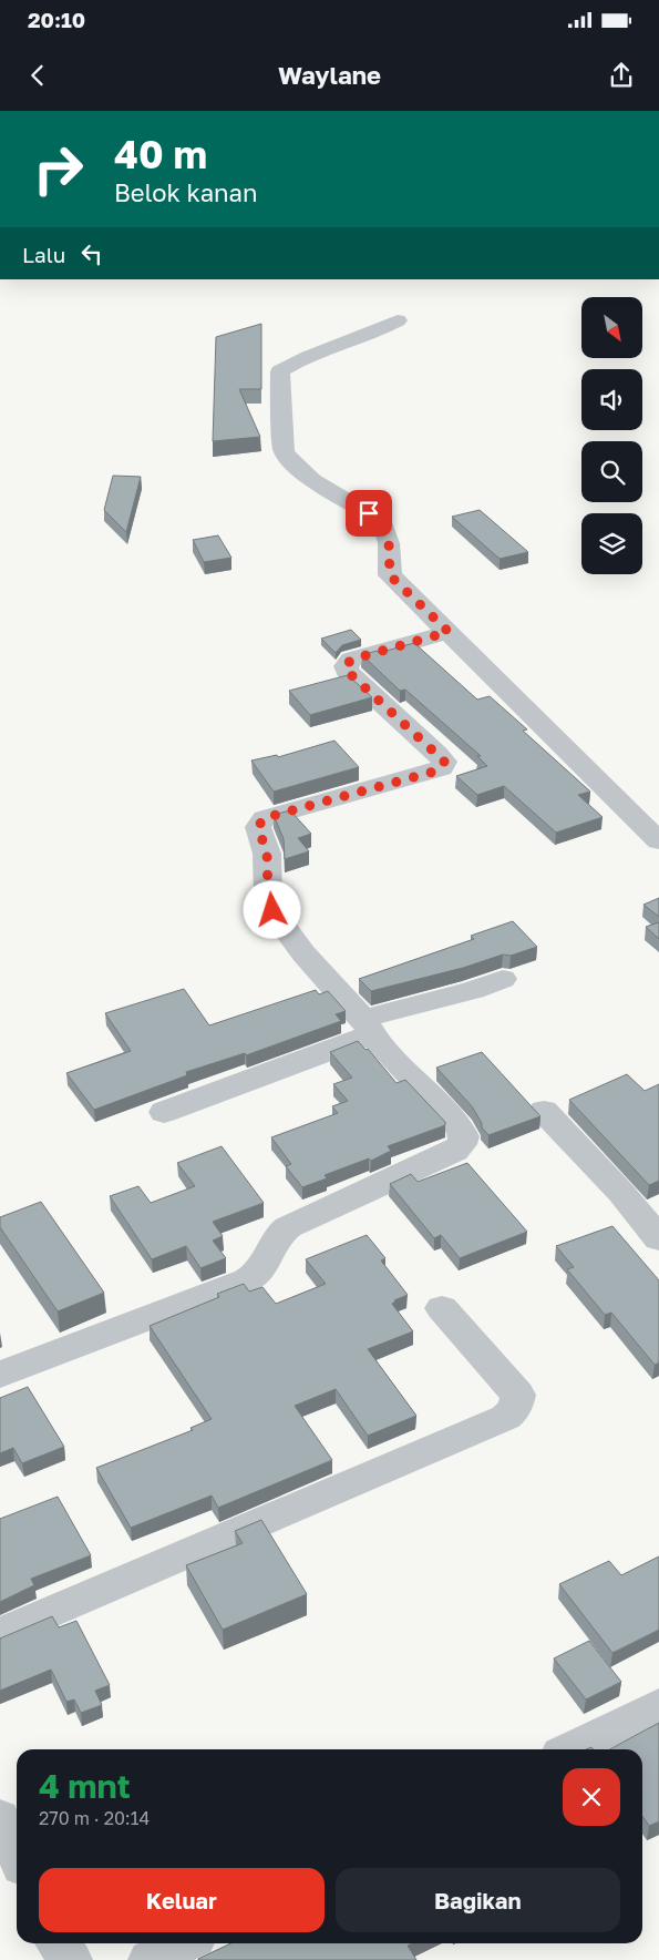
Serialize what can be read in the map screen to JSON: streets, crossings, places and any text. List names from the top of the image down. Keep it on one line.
{"north":"bottom right","page":{"status":"20:10","header":"Waylane","turn":["40 m","Belok kanan"],"then":"Lalu","heading":["4 mnt","270 m · 20:14"],"buttons":["Keluar","Bagikan"]}}
